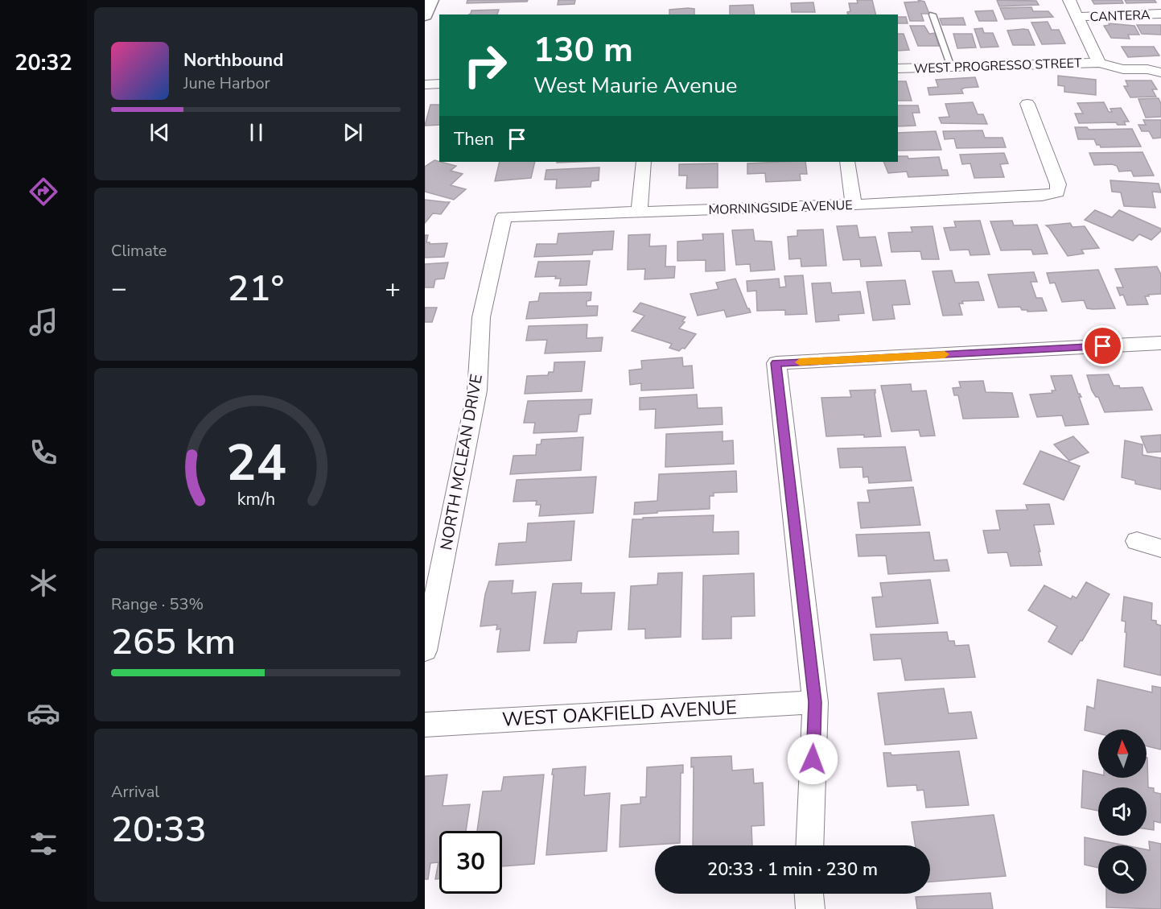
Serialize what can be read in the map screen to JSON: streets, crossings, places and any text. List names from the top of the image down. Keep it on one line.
{"streets":{"street":["CANTERA","WEST PROGRESSO STREET","MORNINGSIDE AVENUE","NORTH MCLEAN DRIVE","WEST OAKFIELD AVENUE"]},"crossings":[["MORNINGSIDE AVENUE","NORTH MCLEAN DRIVE"]],"north":"top","page":{"tabs":"20:32","turn":["130 m","West Maurie Avenue"],"song":["Northbound","June Harbor"],"then":"Then","tile":["Climate",["Range · 53%","265 km"],["Arrival","20:33"]],"heat":["−","21°","+"],"limit":"30","trip":"20:33 · 1 min · 230 m","gauge":["24","km/h"]}}
